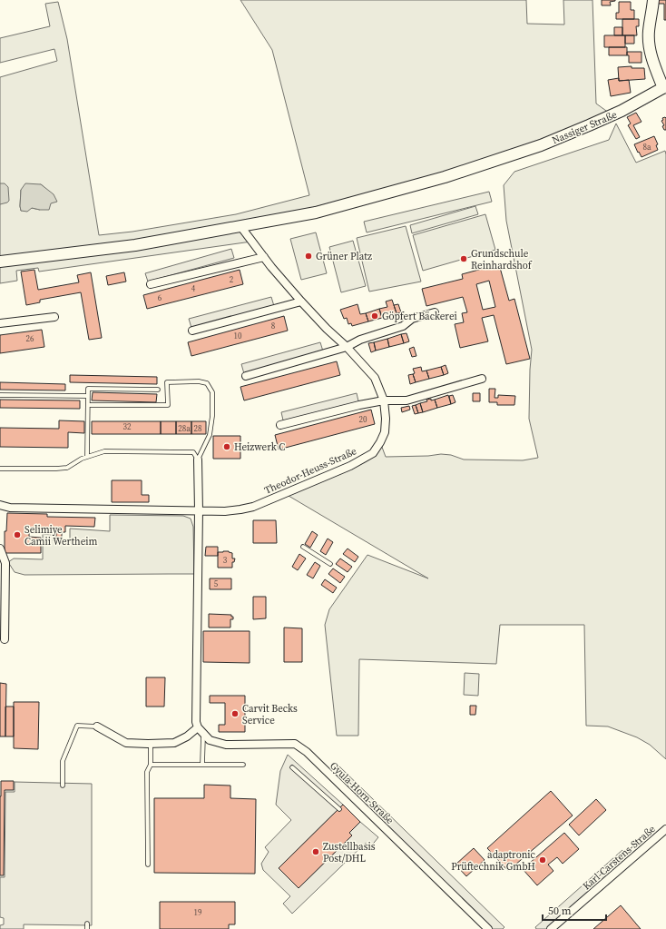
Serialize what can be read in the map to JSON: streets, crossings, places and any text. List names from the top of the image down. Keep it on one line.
{"streets":{"main road":["Nassiger Straße"],"street":["Theodor-Heuss-Straße","Gyula-Horn-Straße","Karl-Carstens-Straße"]},"crossings":[["Nassiger Straße","Theodor-Heuss-Straße"]],"places":["Grüner Platz","Grundschule Reinhardshof","Göpfert Bäckerei","Heizwerk C","Selimiye Camii Wertheim","Carvit Becks Service","Zustellbasis Post/DHL","adaptronic Prüftechnik GmbH"],"house_numbers":["8a","2","4","6","8","10","26","20","32","28a","28","3","5","19"],"scale_bar":"50 m"}
